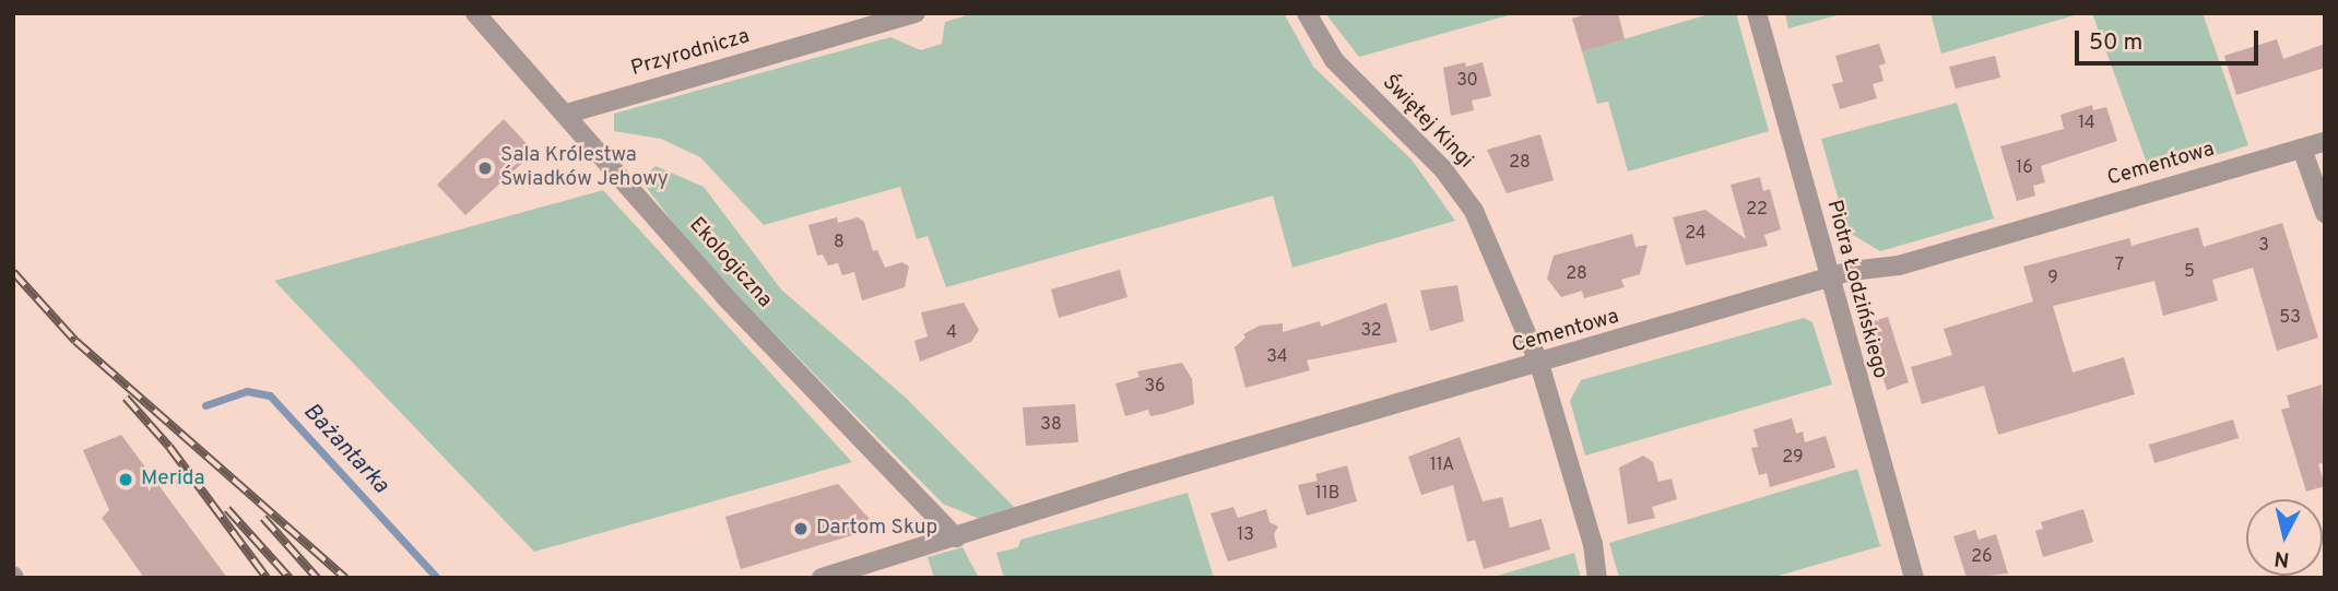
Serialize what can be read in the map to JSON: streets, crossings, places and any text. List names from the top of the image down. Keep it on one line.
{"streets":{"street":["Przyrodnicza","Świętej Kingi","Cementowa","Ekologiczna","Piotra Łodzińskiego"]},"crossings":[["Przyrodnicza","Ekologiczna"],["Świętej Kingi","Cementowa"],["Cementowa","Ekologiczna"],["Cementowa","Piotra Łodzińskiego"]],"water":["Bażantarka"],"places":["Sala Królestwa Świadków Jehowy","Merida","Dartom Skup"],"house_numbers":["30","14","28","16","22","24","8","3","7","5","28","9","53","32","4","34","36","38","29","11A","11B","13","26"],"scale_bar":"50 m","north":"bottom"}
